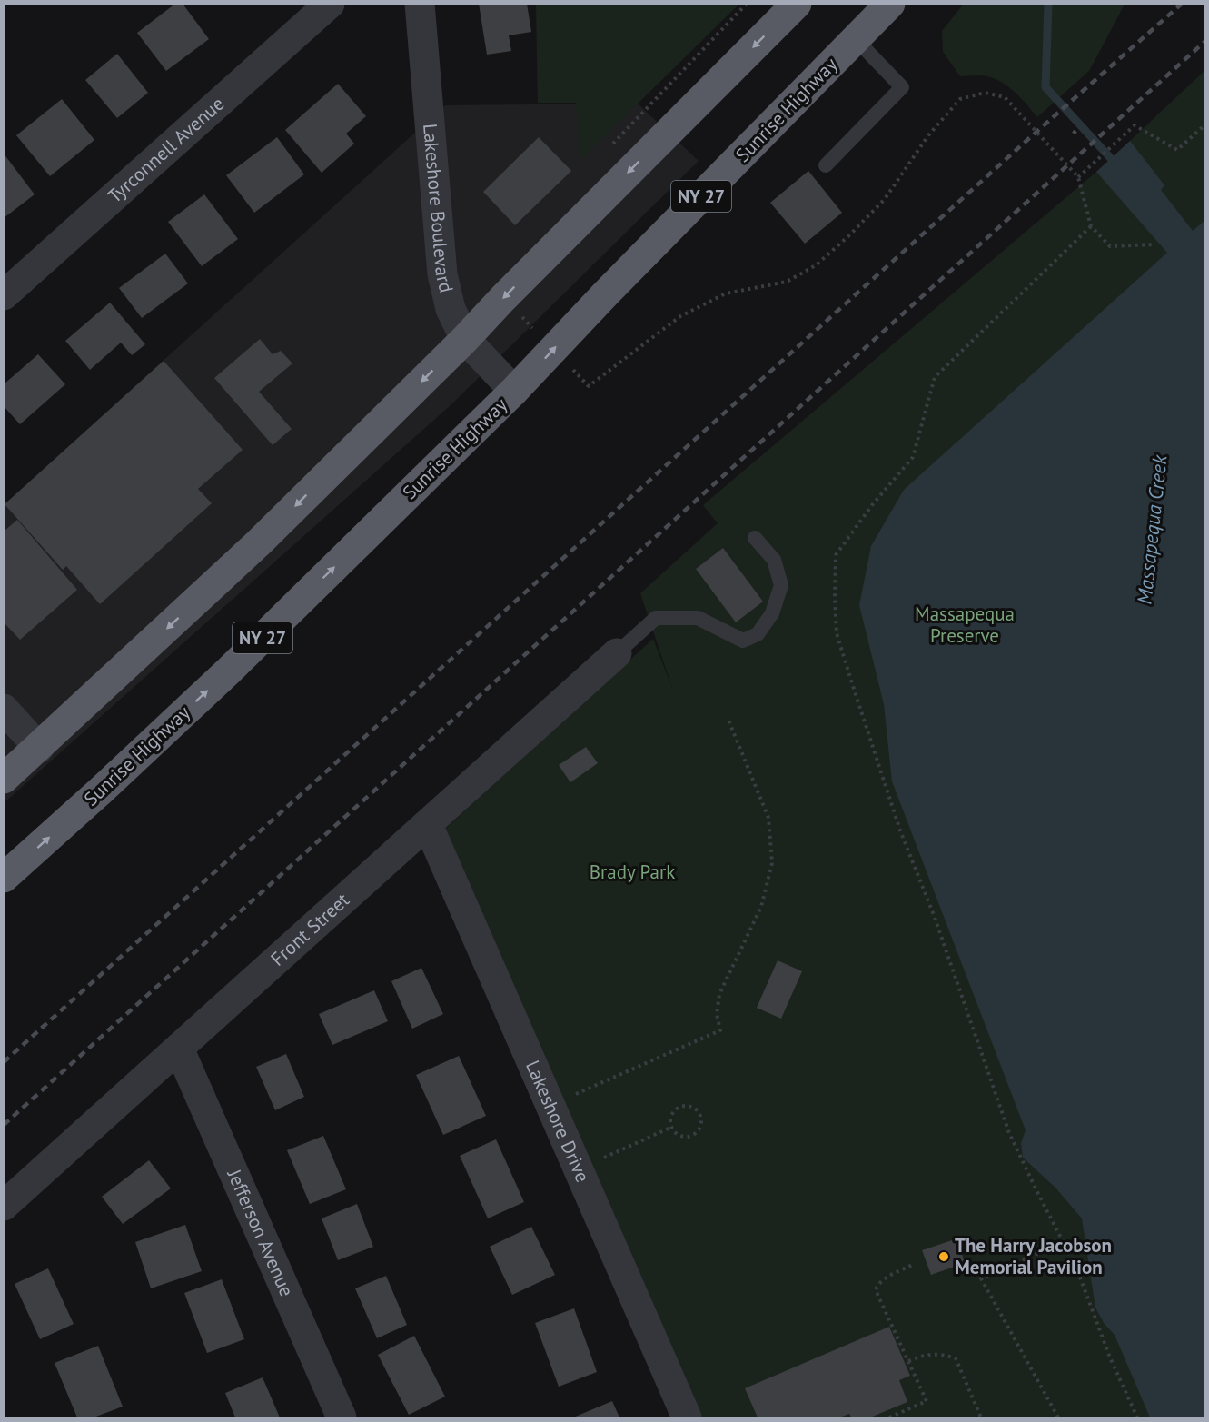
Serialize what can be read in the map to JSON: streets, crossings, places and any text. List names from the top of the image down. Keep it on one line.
{"streets":{"highway":["Sunrise Highway","NY 27"],"street":["Tyrconnell Avenue","Lakeshore Boulevard","Front Street","Lakeshore Drive","Jefferson Avenue"]},"crossings":[["Sunrise Highway","Lakeshore Boulevard"],["Front Street","Lakeshore Drive"],["Front Street","Jefferson Avenue"]],"water":["Massapequa Creek"],"parks":["Massapequa Preserve","Brady Park"],"places":["The Harry Jacobson Memorial Pavilion"]}
